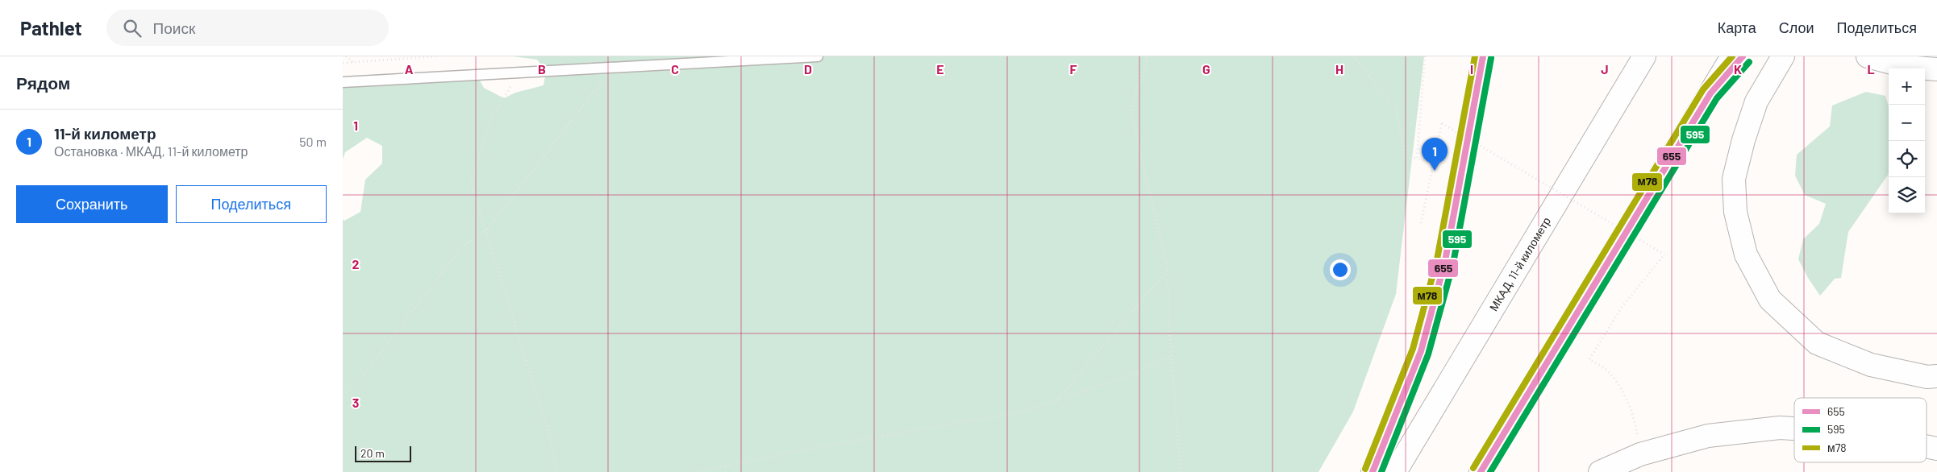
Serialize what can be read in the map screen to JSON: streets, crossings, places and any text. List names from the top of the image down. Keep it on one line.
{"streets":{"main road":["МКАД, 11-й километр"]},"lines":["transit line 655","transit line м78","transit line 595"],"legend":["655","595","м78"],"scale_bar":"20 m","page":{"header":"Pathlet","search":"Поиск","nav":["Карта","Слои","Поделиться"],"heading":"Рядом","map_buttons":["+","−"],"list":[{"mark":"1","name":"11-й километр","note":"Остановка · МКАД, 11-й километр","value":"50 m"}],"pins":"1","buttons":["Сохранить","Поделиться"],"scale":"20 m"},"grid":{"columns":["A","B","C","D","E","F","G","H","I","J","K","L"],"rows":["1","2","3"]}}
